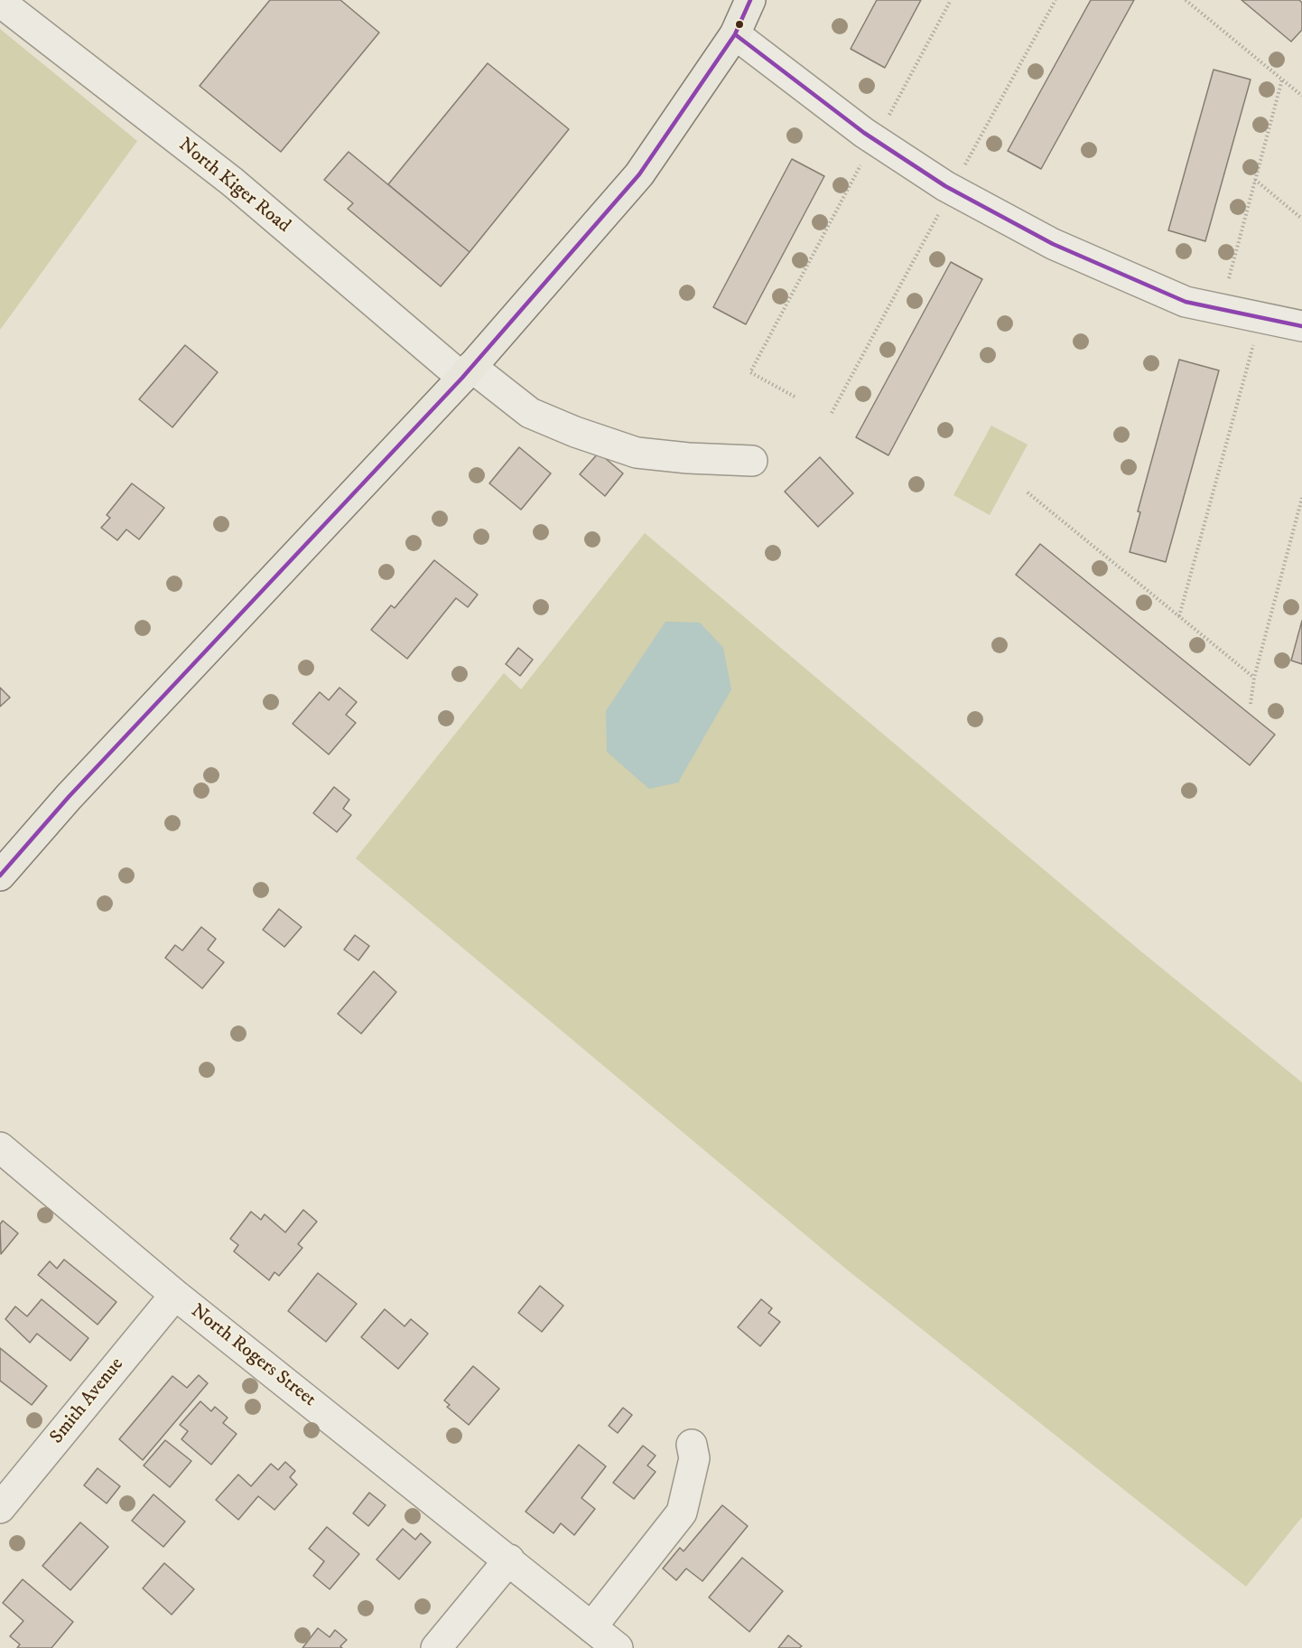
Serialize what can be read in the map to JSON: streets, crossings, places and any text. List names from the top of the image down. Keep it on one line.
{"streets":{"street":["North Kiger Road","North Rogers Street","Smith Avenue"]},"crossings":[["North Rogers Street","Smith Avenue"]]}
